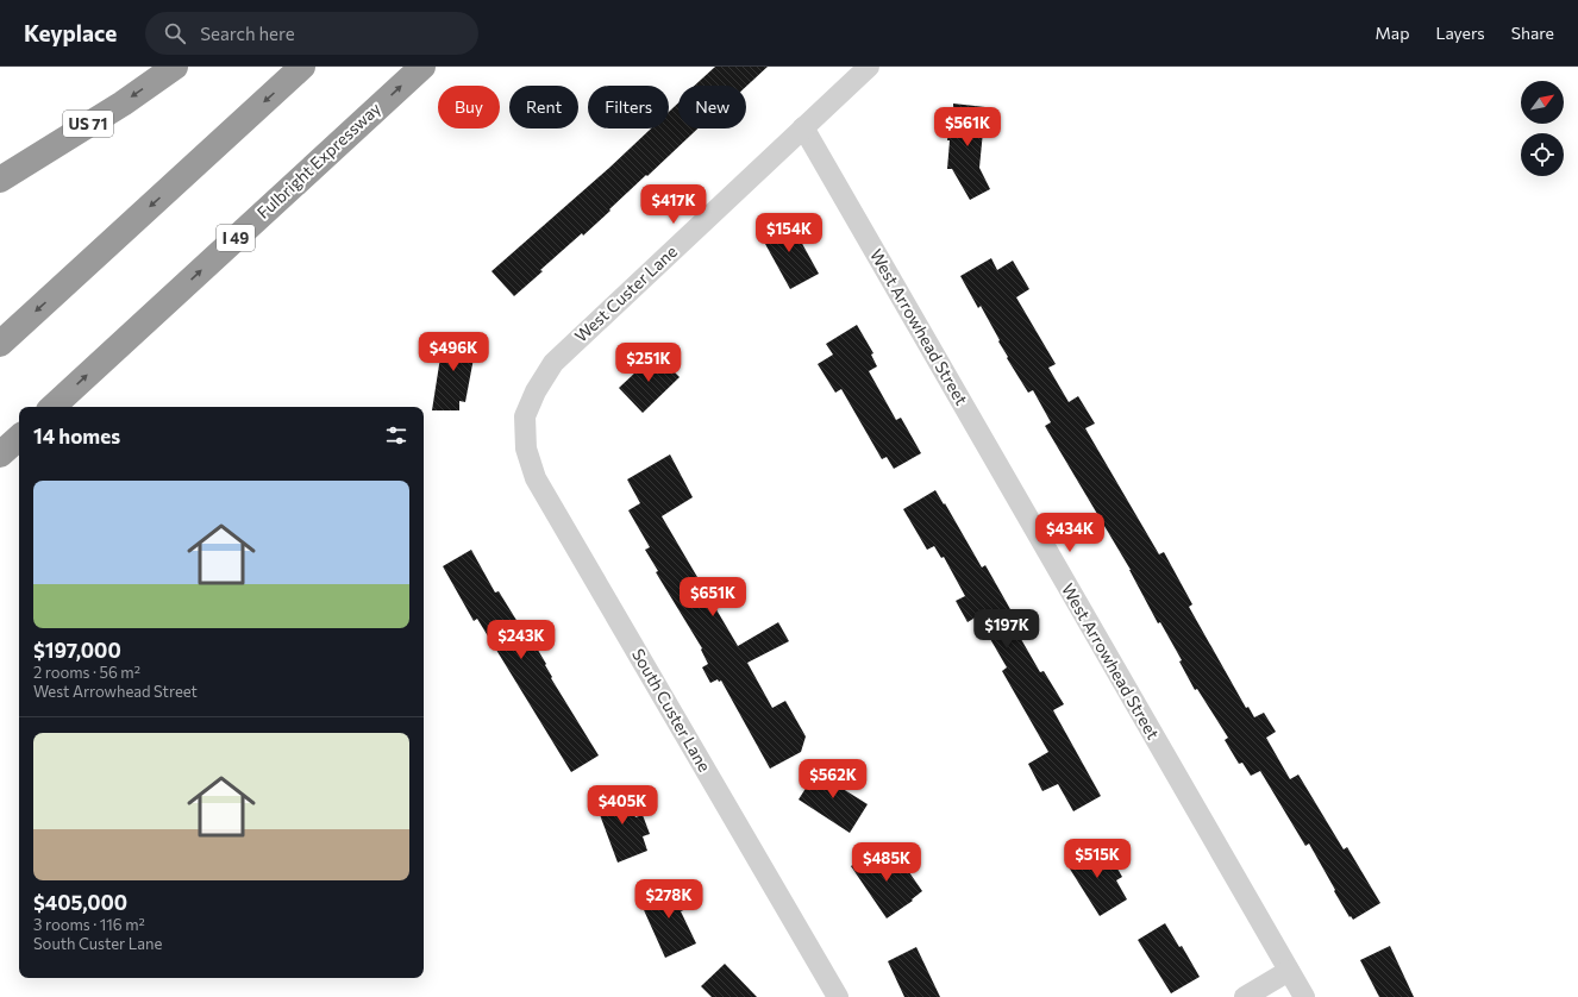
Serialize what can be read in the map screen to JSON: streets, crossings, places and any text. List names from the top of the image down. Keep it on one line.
{"streets":{"highway":["US 71","Fulbright Expressway","I 49"],"street":["West Custer Lane","West Arrowhead Street","South Custer Lane"]},"crossings":[["West Custer Lane","West Arrowhead Street"],["West Custer Lane","South Custer Lane"]],"north":"top right","page":{"header":"Keyplace","search":"Search here","nav":["Map","Layers","Share"],"chip":["Buy","Rent","Filters","New"],"price":["$561K","$417K","$154K","$496K","$251K","$434K","$651K","$197K","$243K","$562K","$405K","$515K","$485K","$278K"],"heading":"14 homes","list":[{"name":"$197,000","note":"2 rooms · 56 m² · West Arrowhead Street"},{"name":"$405,000","note":"3 rooms · 116 m² · South Custer Lane"}]}}
